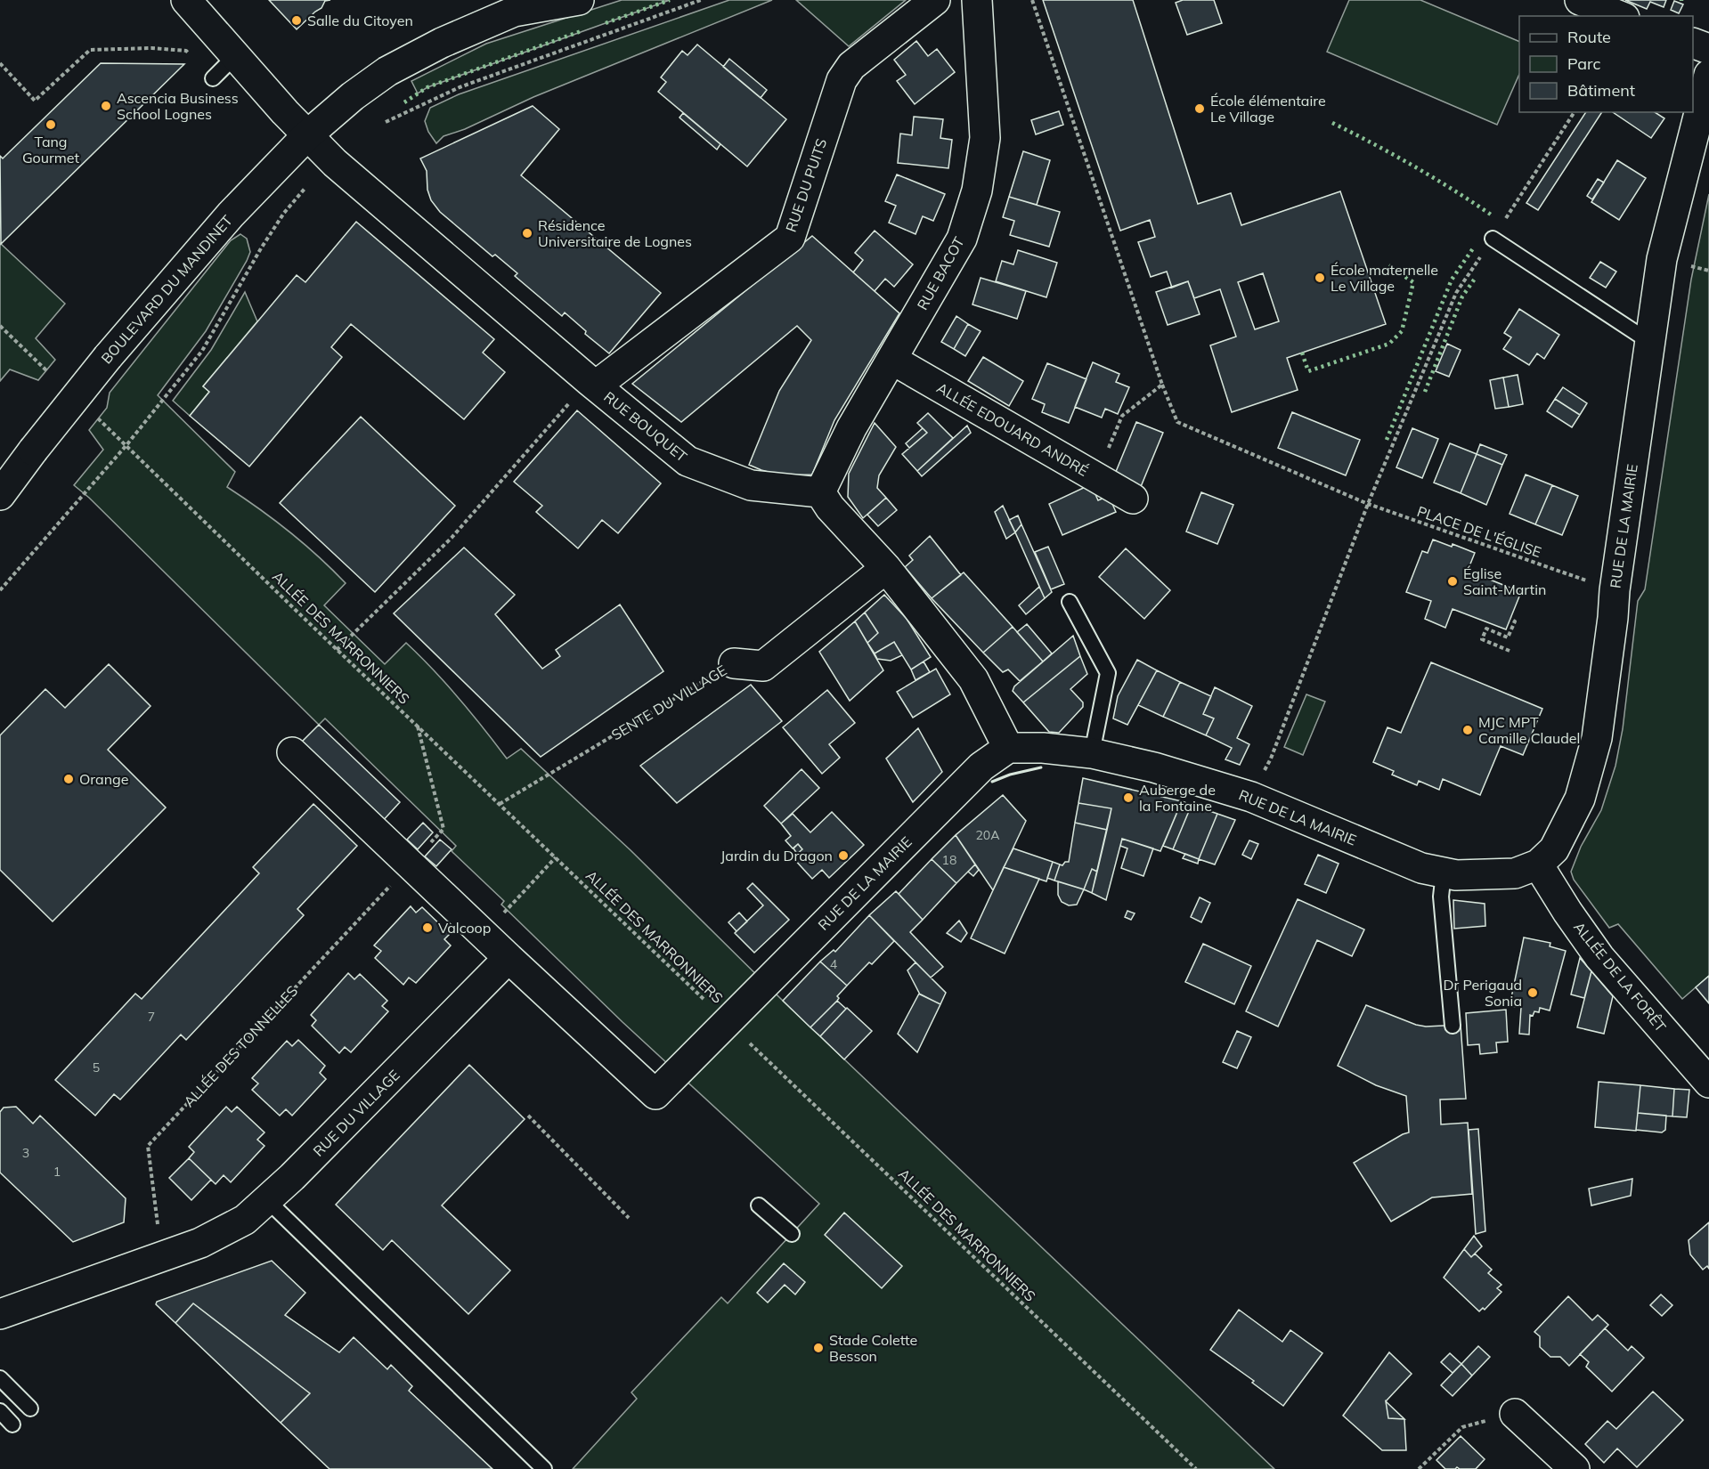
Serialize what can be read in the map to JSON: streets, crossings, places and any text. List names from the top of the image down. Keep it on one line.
{"streets":{"street":["RUE DU PUITS","RUE BACOT","BOULEVARD DU MANDINET","RUE BOUQUET","ALLÉE EDOUARD ANDRÉ","RUE DE LA MAIRIE","SENTE DU VILLAGE","ALLÉE DE LA FORÊT","RUE DU VILLAGE"],"path":["PLACE DE L'ÉGLISE","ALLÉE DES MARRONNIERS","ALLÉE DES TONNELLES"]},"crossings":[["RUE DU PUITS","RUE BOUQUET"],["RUE BACOT","RUE BOUQUET"],["RUE BACOT","ALLÉE EDOUARD ANDRÉ"],["BOULEVARD DU MANDINET","RUE BOUQUET"],["RUE DE LA MAIRIE","PLACE DE L'ÉGLISE"],["RUE DE LA MAIRIE","ALLÉE DES MARRONNIERS"],["RUE DE LA MAIRIE","ALLÉE DE LA FORÊT"],["RUE DE LA MAIRIE","RUE DU VILLAGE"],["ALLÉE DES MARRONNIERS","SENTE DU VILLAGE"],["ALLÉE DES MARRONNIERS","ALLÉE DES TONNELLES"],["ALLÉE DES TONNELLES","RUE DU VILLAGE"]],"places":["Salle du Citoyen","Ascencia Business School Lognes","École élémentaire Le Village","Tang Gourmet","Résidence Universitaire de Lognes","École maternelle Le Village","Église Saint-Martin","MJC MPT Camille Claudel","Orange","Auberge de la Fontaine","Jardin du Dragon","Valcoop","Dr Perigaud Sonia","Stade Colette Besson"],"house_numbers":["20A","18","4","7","5","3","1"],"legend":["Route","Parc","Bâtiment"]}
